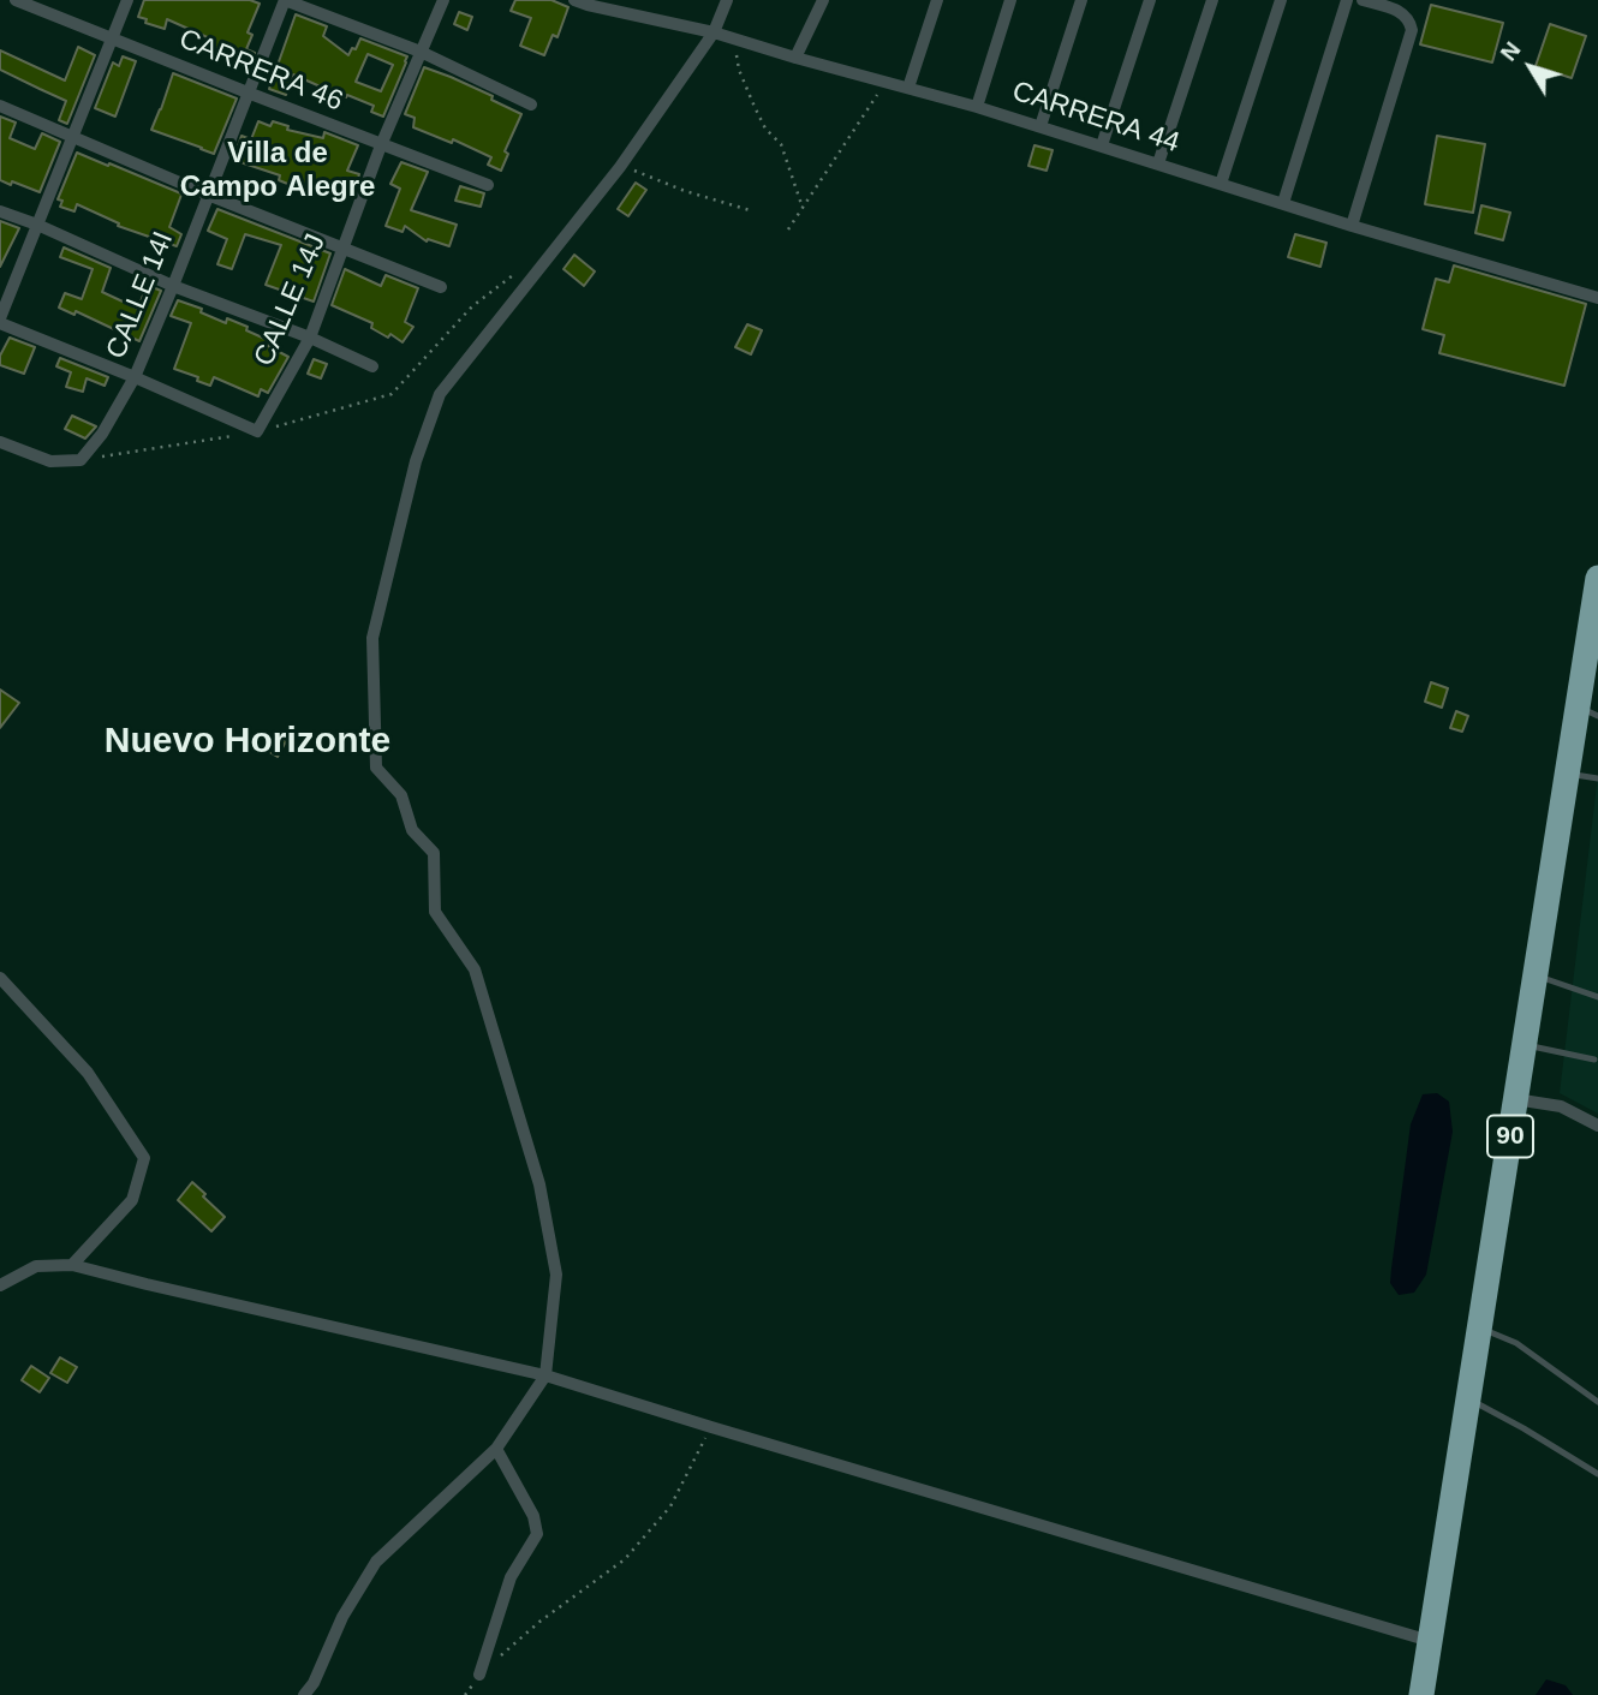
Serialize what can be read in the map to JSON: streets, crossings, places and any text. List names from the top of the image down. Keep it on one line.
{"streets":{"highway":["90"],"street":["CARRERA 46","CARRERA 44","CALLE 14I","CALLE 14J"]},"crossings":[["CARRERA 46","CALLE 14I"],["CARRERA 46","CALLE 14J"]],"districts":["Villa de Campo Alegre","Nuevo Horizonte"],"north":"top left"}
